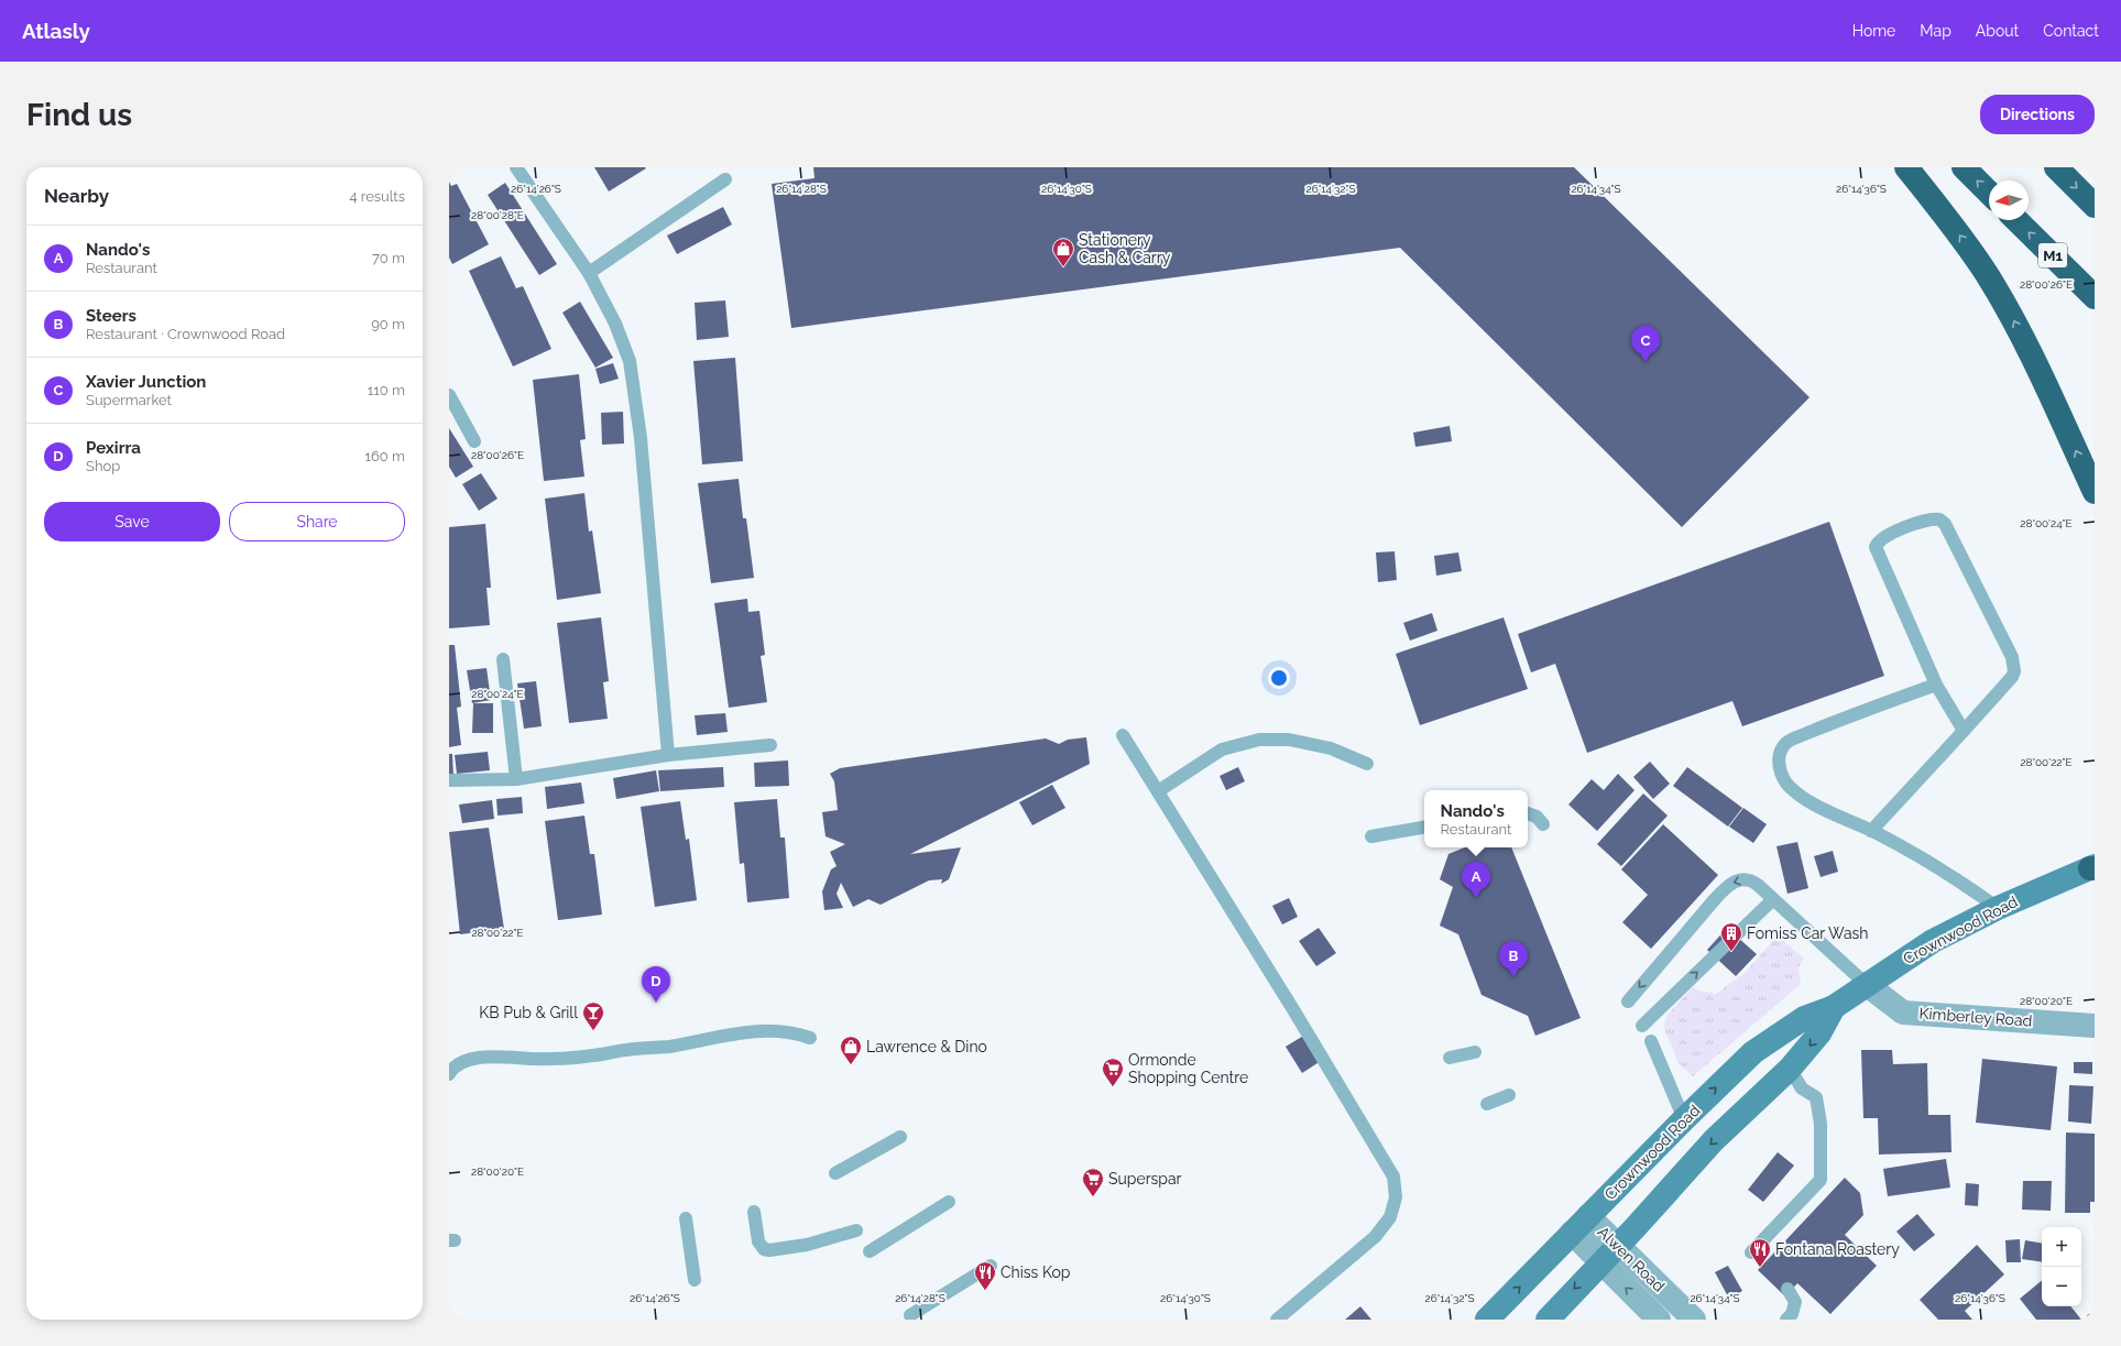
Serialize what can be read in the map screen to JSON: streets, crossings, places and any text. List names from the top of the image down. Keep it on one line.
{"streets":{"highway":["M1"],"main road":["Crownwood Road"],"street":["Kimberley Road","Alwen Road"]},"crossings":[["Crownwood Road","Kimberley Road"],["Crownwood Road","Alwen Road"]],"places":{"shop":["Stationery Cash & Carry","Lawrence & Dino"],"building":["Fomiss Car Wash"],"bar":["KB Pub & Grill"],"supermarket":["Ormonde Shopping Centre","Superspar"],"restaurant":["Fontana Roastery","Chiss Kop"]},"north":"left","page":{"header":"Atlasly","nav":["Home","Map","About","Contact"],"buttons":["Directions",["Save","Share"]],"title":"Find us","heading":["Nearby","4 results"],"list":[{"mark":"A","name":"Nando's","note":"Restaurant","value":"70 m"},{"mark":"B","name":"Steers","note":"Restaurant · Crownwood Road","value":"90 m"},{"mark":"C","name":"Xavier Junction","note":"Supermarket","value":"110 m"},{"mark":"D","name":"Pexirra","note":"Shop","value":"160 m"}],"pins":["C","A","B","D"],"popup":["Nando's","Restaurant"],"map_buttons":["+","−"]},"coordinates":["26°14'26\"S","26°14'28\"S","26°14'30\"S","26°14'32\"S","26°14'34\"S","26°14'36\"S","28°00'28\"E","28°00'26\"E","28°00'24\"E","28°00'22\"E","28°00'20\"E"]}
